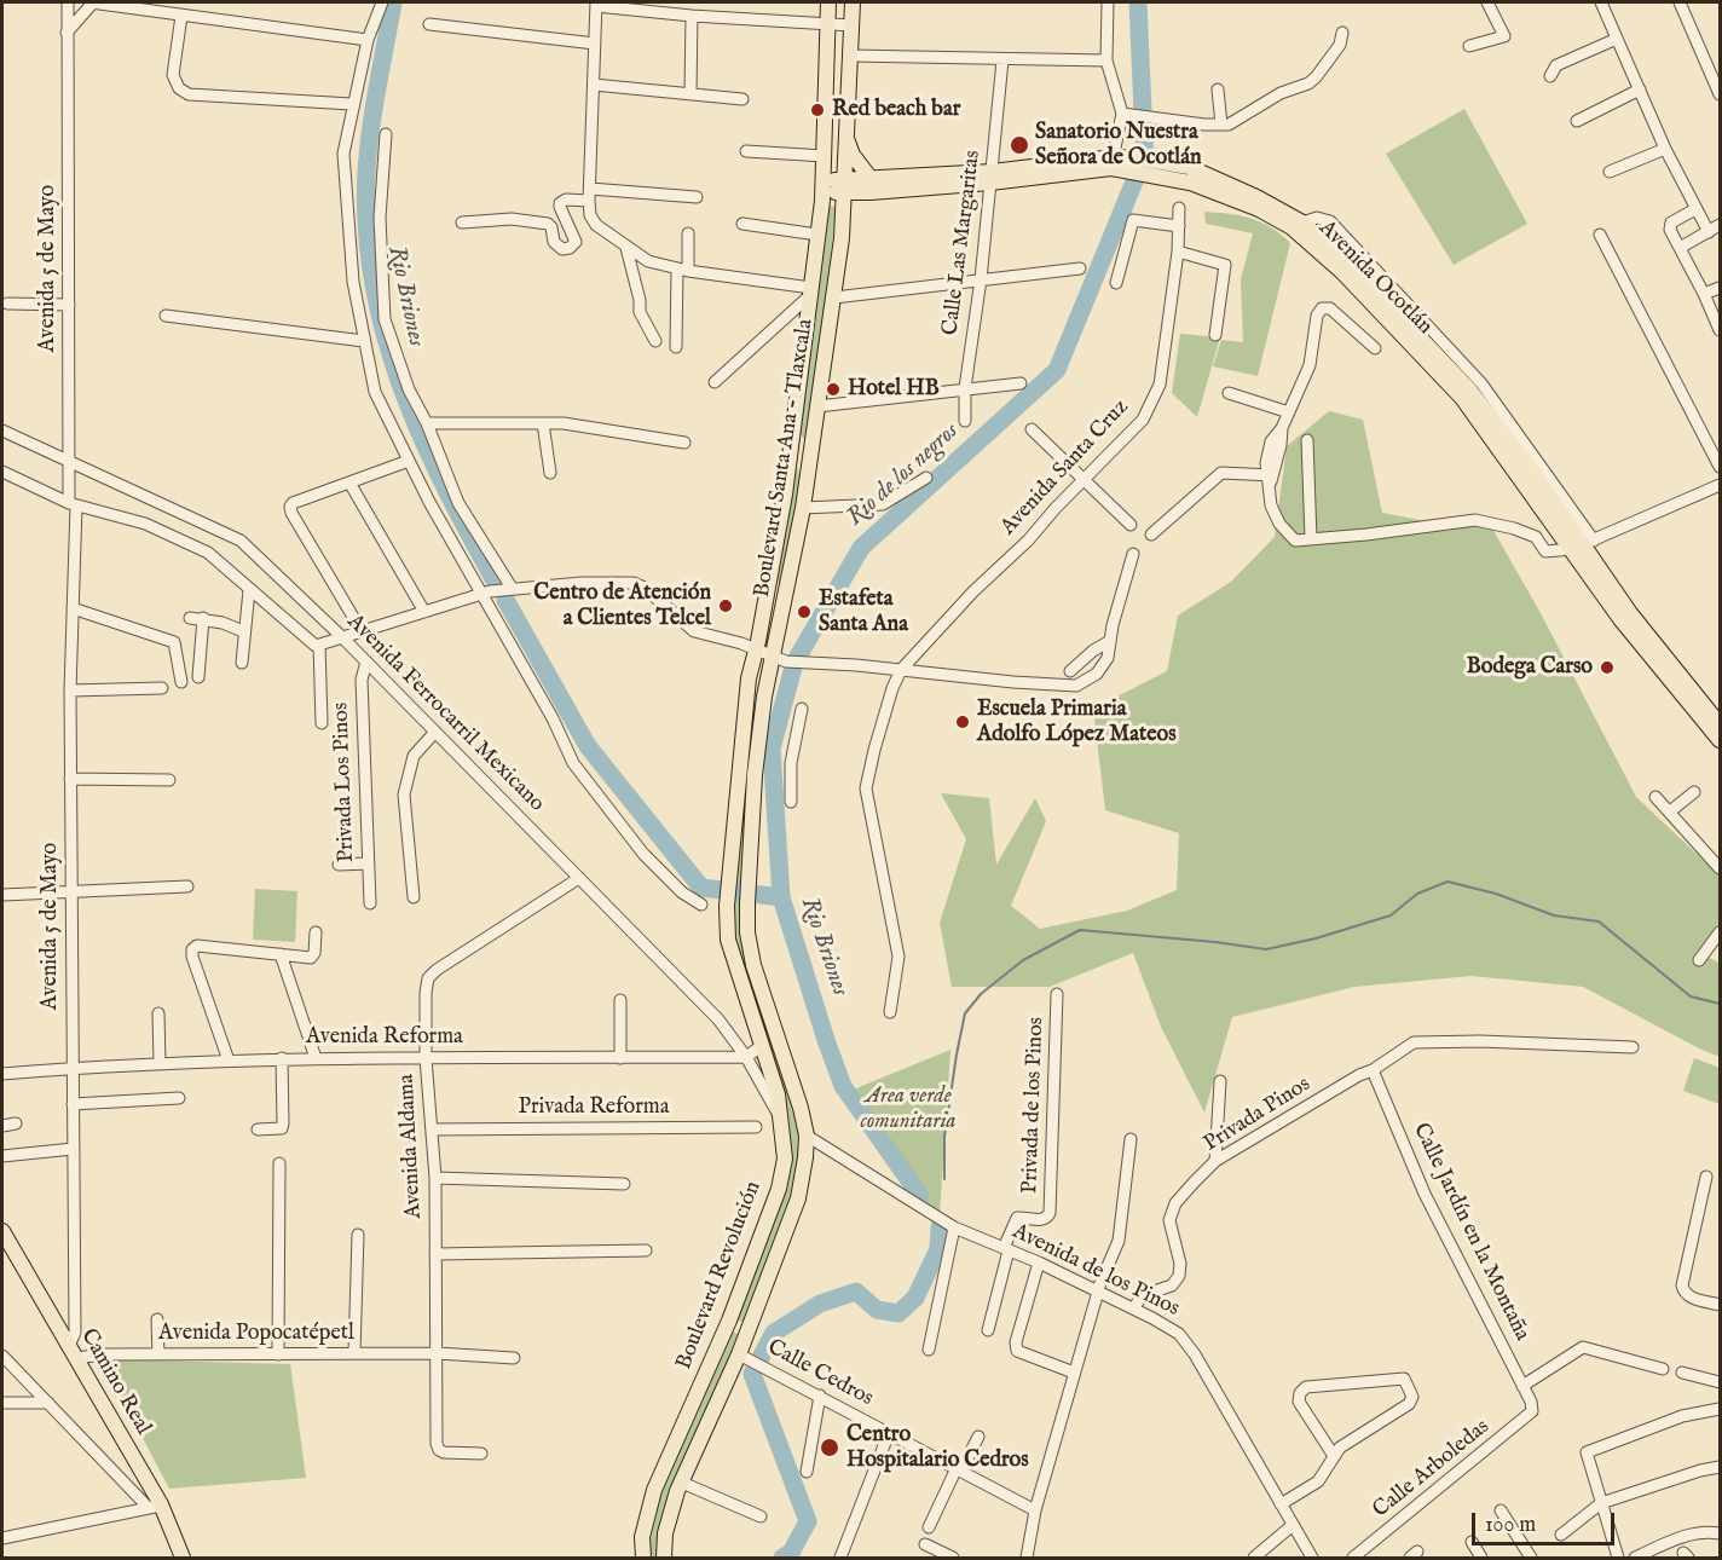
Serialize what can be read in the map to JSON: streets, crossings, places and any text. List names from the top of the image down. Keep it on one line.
{"streets":{"main road":["Avenida Ocotlán","Boulevard Santa Ana - Tlaxcala","Boulevard Revolución","Camino Real"],"street":["Calle Las Margaritas","Avenida 5 de Mayo","Avenida Santa Cruz","Avenida Ferrocarril Mexicano","Privada Los Pinos","Avenida Reforma","Privada de los Pinos","Privada Reforma","Privada Pinos","Avenida Aldama","Calle Jardín en la Montaña","Avenida de los Pinos","Avenida Popocatépetl","Calle Cedros","Calle Arboledas"]},"crossings":[["Calle Las Margaritas","Avenida Ocotlán"],["Avenida 5 de Mayo","Avenida Ferrocarril Mexicano"],["Avenida 5 de Mayo","Avenida Reforma"],["Avenida 5 de Mayo","Avenida Popocatépetl"],["Avenida 5 de Mayo","Camino Real"],["Avenida Ocotlán","Boulevard Santa Ana - Tlaxcala"],["Boulevard Santa Ana - Tlaxcala","Boulevard Revolución"],["Avenida Ferrocarril Mexicano","Privada Los Pinos"],["Avenida Ferrocarril Mexicano","Avenida Reforma"],["Avenida Ferrocarril Mexicano","Avenida Aldama"],["Avenida Ferrocarril Mexicano","Boulevard Revolución"],["Avenida Reforma","Avenida Aldama"],["Privada de los Pinos","Avenida de los Pinos"],["Privada Reforma","Avenida Aldama"],["Privada Pinos","Calle Jardín en la Montaña"],["Privada Pinos","Avenida de los Pinos"],["Avenida Aldama","Avenida Popocatépetl"],["Calle Jardín en la Montaña","Calle Arboledas"],["Avenida de los Pinos","Boulevard Revolución"],["Boulevard Revolución","Calle Cedros"],["Avenida Popocatépetl","Camino Real"]],"water":["Rio Briones","Rio de los negros"],"parks":["Area verde comunitaria"],"places":["Red beach bar","Sanatorio Nuestra Señora de Ocotlán","Hotel HB","Centro de Atención a Clientes Telcel","Estafeta Santa Ana","Bodega Carso","Escuela Primaria Adolfo López Mateos","Centro Hospitalario Cedros"],"scale_bar":"100 m"}
